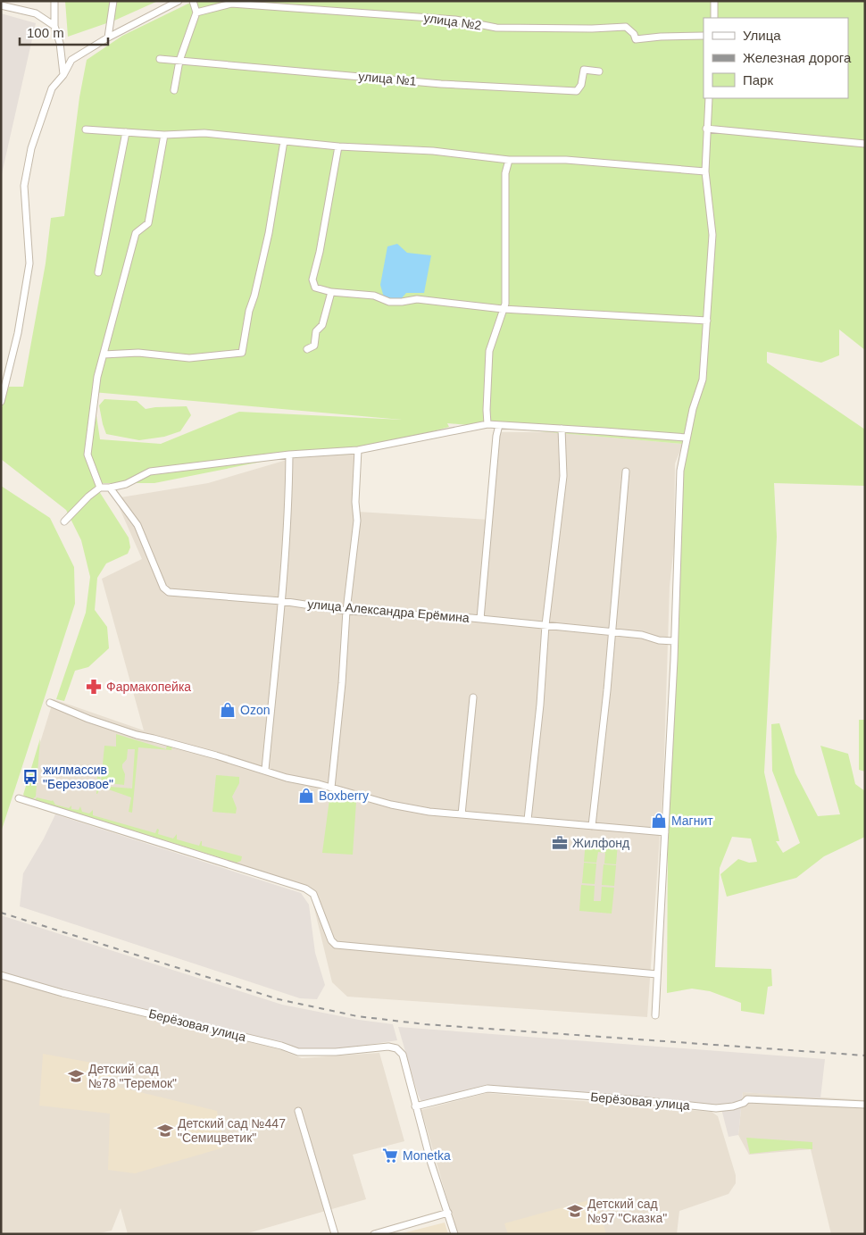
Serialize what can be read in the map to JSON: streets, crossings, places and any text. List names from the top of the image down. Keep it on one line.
{"streets":{"street":["улица №2","улица №1","улица Александра Ерёмина","Берёзовая улица"]},"places":{"pharmacy":["Фармакопейка"],"shop":["Ozon","Boxberry","Магнит"],"bus stop":["жилмассив \"Березовое\""],"office":["Жилфонд"],"school or university":["Детский сад №78 \"Теремок\"","Детский сад №447 \"Семицветик\"","Детский сад №97 \"Сказка\""],"supermarket":["Monetka"]},"legend":["Улица","Железная дорога","Парк"],"scale_bar":"100 m"}
